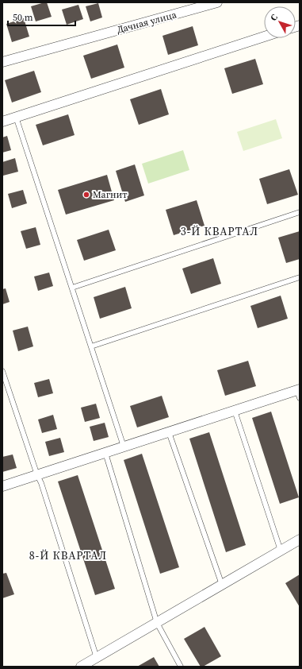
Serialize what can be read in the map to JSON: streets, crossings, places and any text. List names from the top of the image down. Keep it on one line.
{"streets":{"street":["Дачная улица"]},"districts":["3-Й КВАРТАЛ","8-Й КВАРТАЛ"],"places":["Магнит"],"scale_bar":"50 m","north":"top left"}
